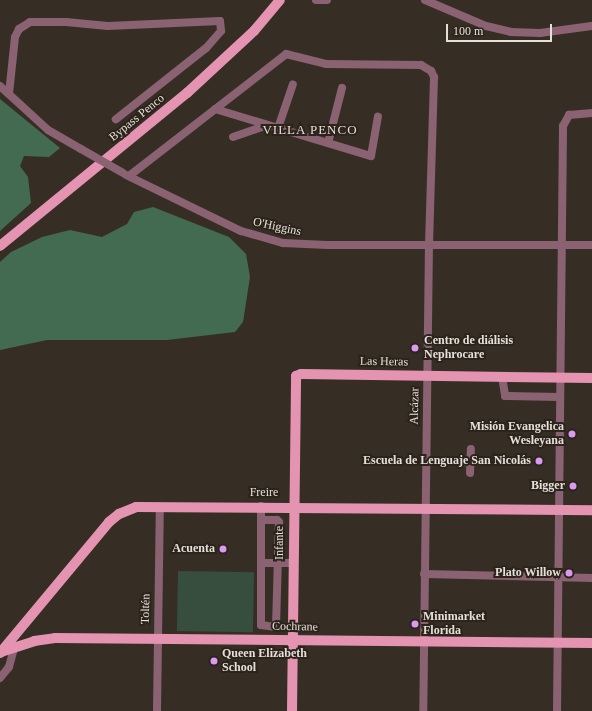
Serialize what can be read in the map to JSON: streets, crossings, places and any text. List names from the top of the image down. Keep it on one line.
{"streets":{"main road":["Bypass Penco","Las Heras","Freire","Infante","Cochrane"],"street":["O'Higgins","Alcázar","Toltén"]},"crossings":[["O'Higgins","Alcázar"],["Las Heras","Alcázar"],["Las Heras","Infante"],["Alcázar","Freire"],["Alcázar","Cochrane"],["Freire","Infante"],["Freire","Toltén"],["Freire","Cochrane"],["Infante","Cochrane"],["Toltén","Cochrane"]],"districts":["VILLA PENCO"],"places":["Centro de diálisis Nephrocare","Misión Evangelica Wesleyana","Escuela de Lenguaje San Nicolás","Bigger","Acuenta","Plato Willow","Minimarket Florida","Queen Elizabeth School"],"scale_bar":"100 m"}
